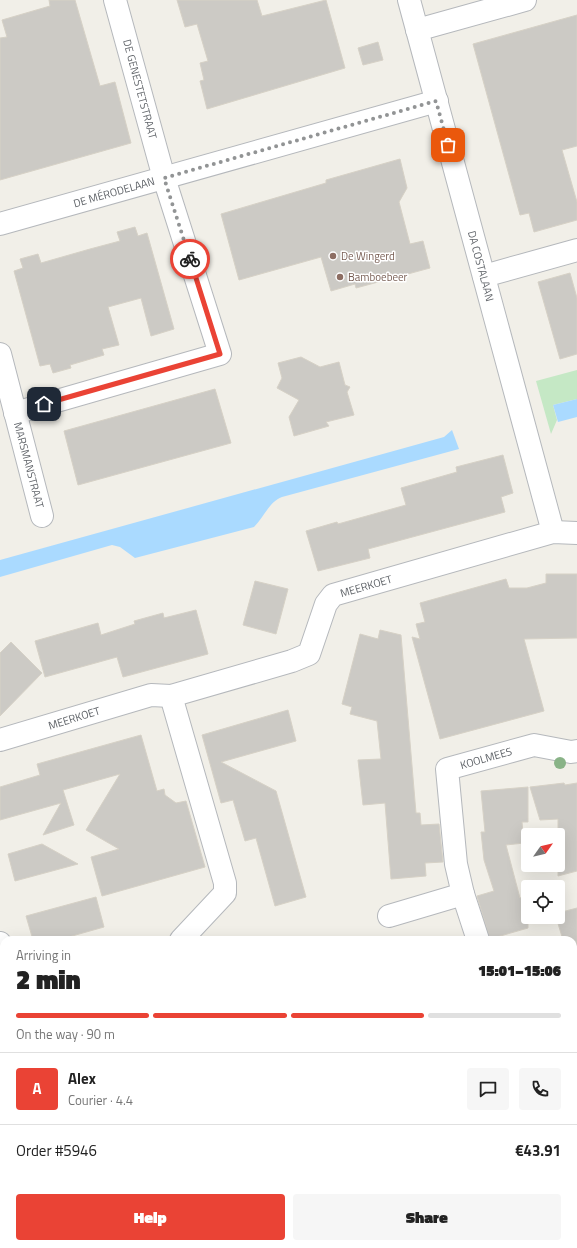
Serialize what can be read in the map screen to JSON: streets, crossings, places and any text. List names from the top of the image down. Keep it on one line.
{"streets":{"street":["DE GENESTETSTRAAT","DE MÉRODELAAN","DA COSTALAAN","MARSMANSTRAAT","MEERKOET","KOOLMEES"]},"crossings":[["DE GENESTETSTRAAT","DE MÉRODELAAN"],["DE GENESTETSTRAAT","MARSMANSTRAAT"],["DE MÉRODELAAN","DA COSTALAAN"],["DE MÉRODELAAN","MARSMANSTRAAT"],["DA COSTALAAN","MEERKOET"]],"places":["De Wingerd","Bamboebeer"],"north":"top right","page":{"heading":["2 min","Arriving in","15:01–15:06"],"panel":["Alex","Courier · 4.4","Order #5946","€43.91"],"bar":"On the way · 90 m","round":"A","buttons":["Help","Share"]}}
